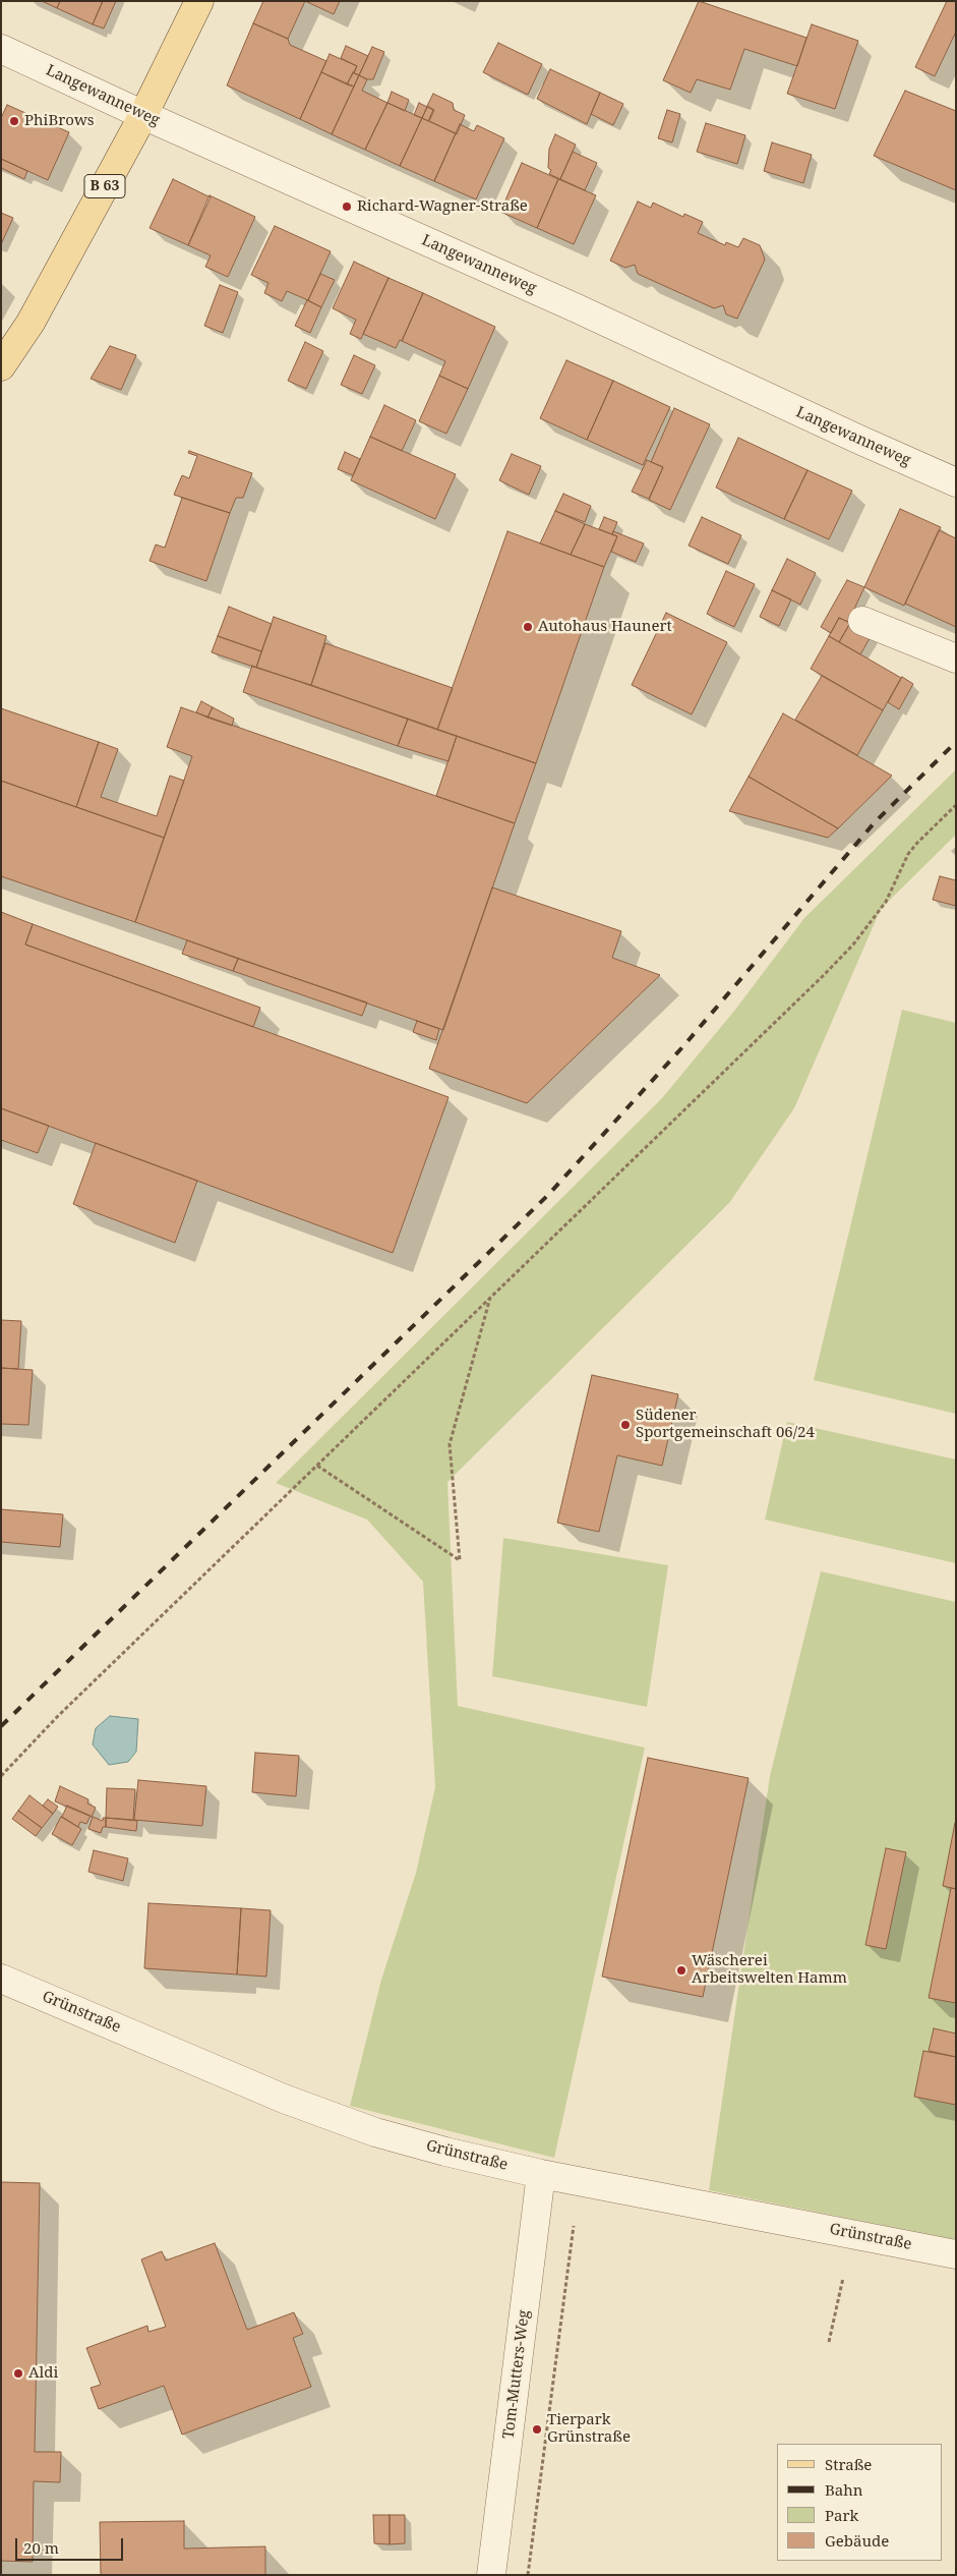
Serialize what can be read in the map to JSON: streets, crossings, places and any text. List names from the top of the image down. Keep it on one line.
{"streets":{"main road":["B 63"],"street":["Langewanneweg","Grünstraße","Tom-Mutters-Weg"]},"crossings":[["Langewanneweg","B 63"],["Grünstraße","Tom-Mutters-Weg"]],"places":["PhiBrows","Richard-Wagner-Straße","Autohaus Haunert","Südener Sportgemeinschaft 06/24","Wäscherei Arbeitswelten Hamm","Aldi","Tierpark Grünstraße"],"legend":["Straße","Bahn","Park","Gebäude"],"scale_bar":"20 m"}
